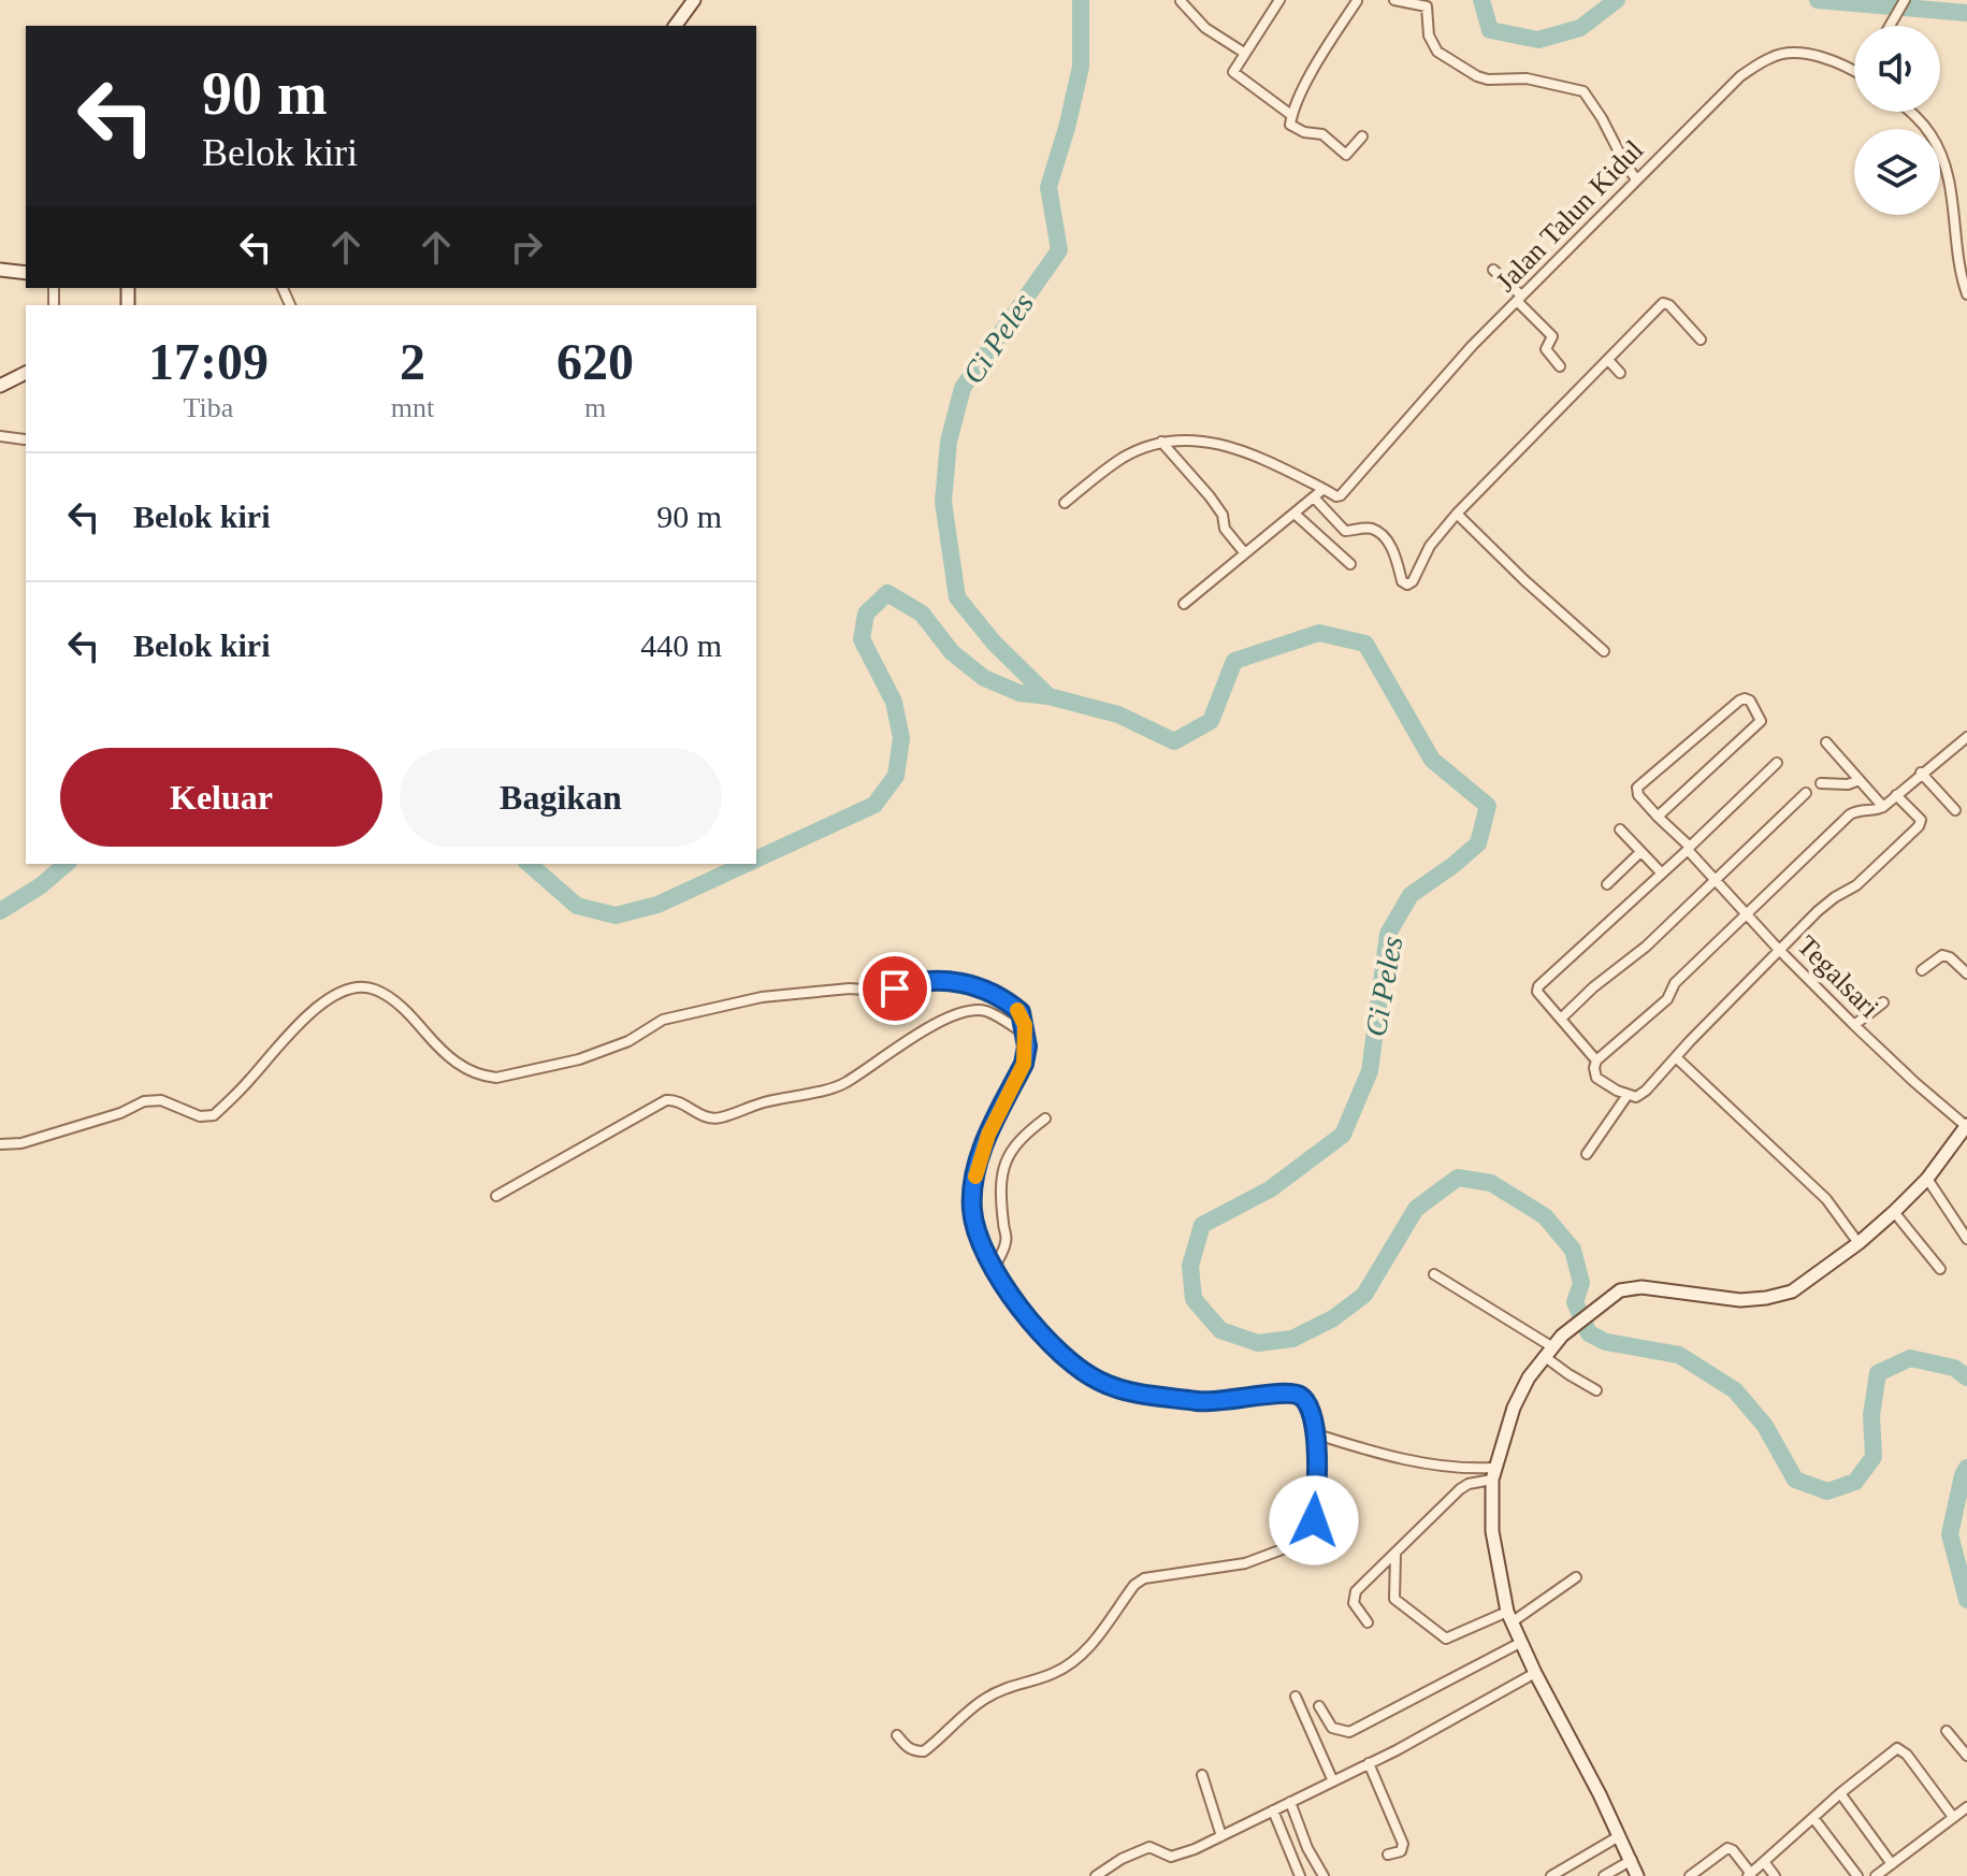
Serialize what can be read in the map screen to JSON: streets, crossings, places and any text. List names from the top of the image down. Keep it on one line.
{"streets":{"street":["Jalan Talun Kidul","Tegalsari"]},"water":["Ci Peles"],"page":{"turn":["90 m","Belok kiri"],"eta":["17:09","Tiba","2","mnt","620","m"],"list":[{"name":"Belok kiri","value":"90 m"},{"name":"Belok kiri","value":"440 m"}],"buttons":["Keluar","Bagikan"]}}
